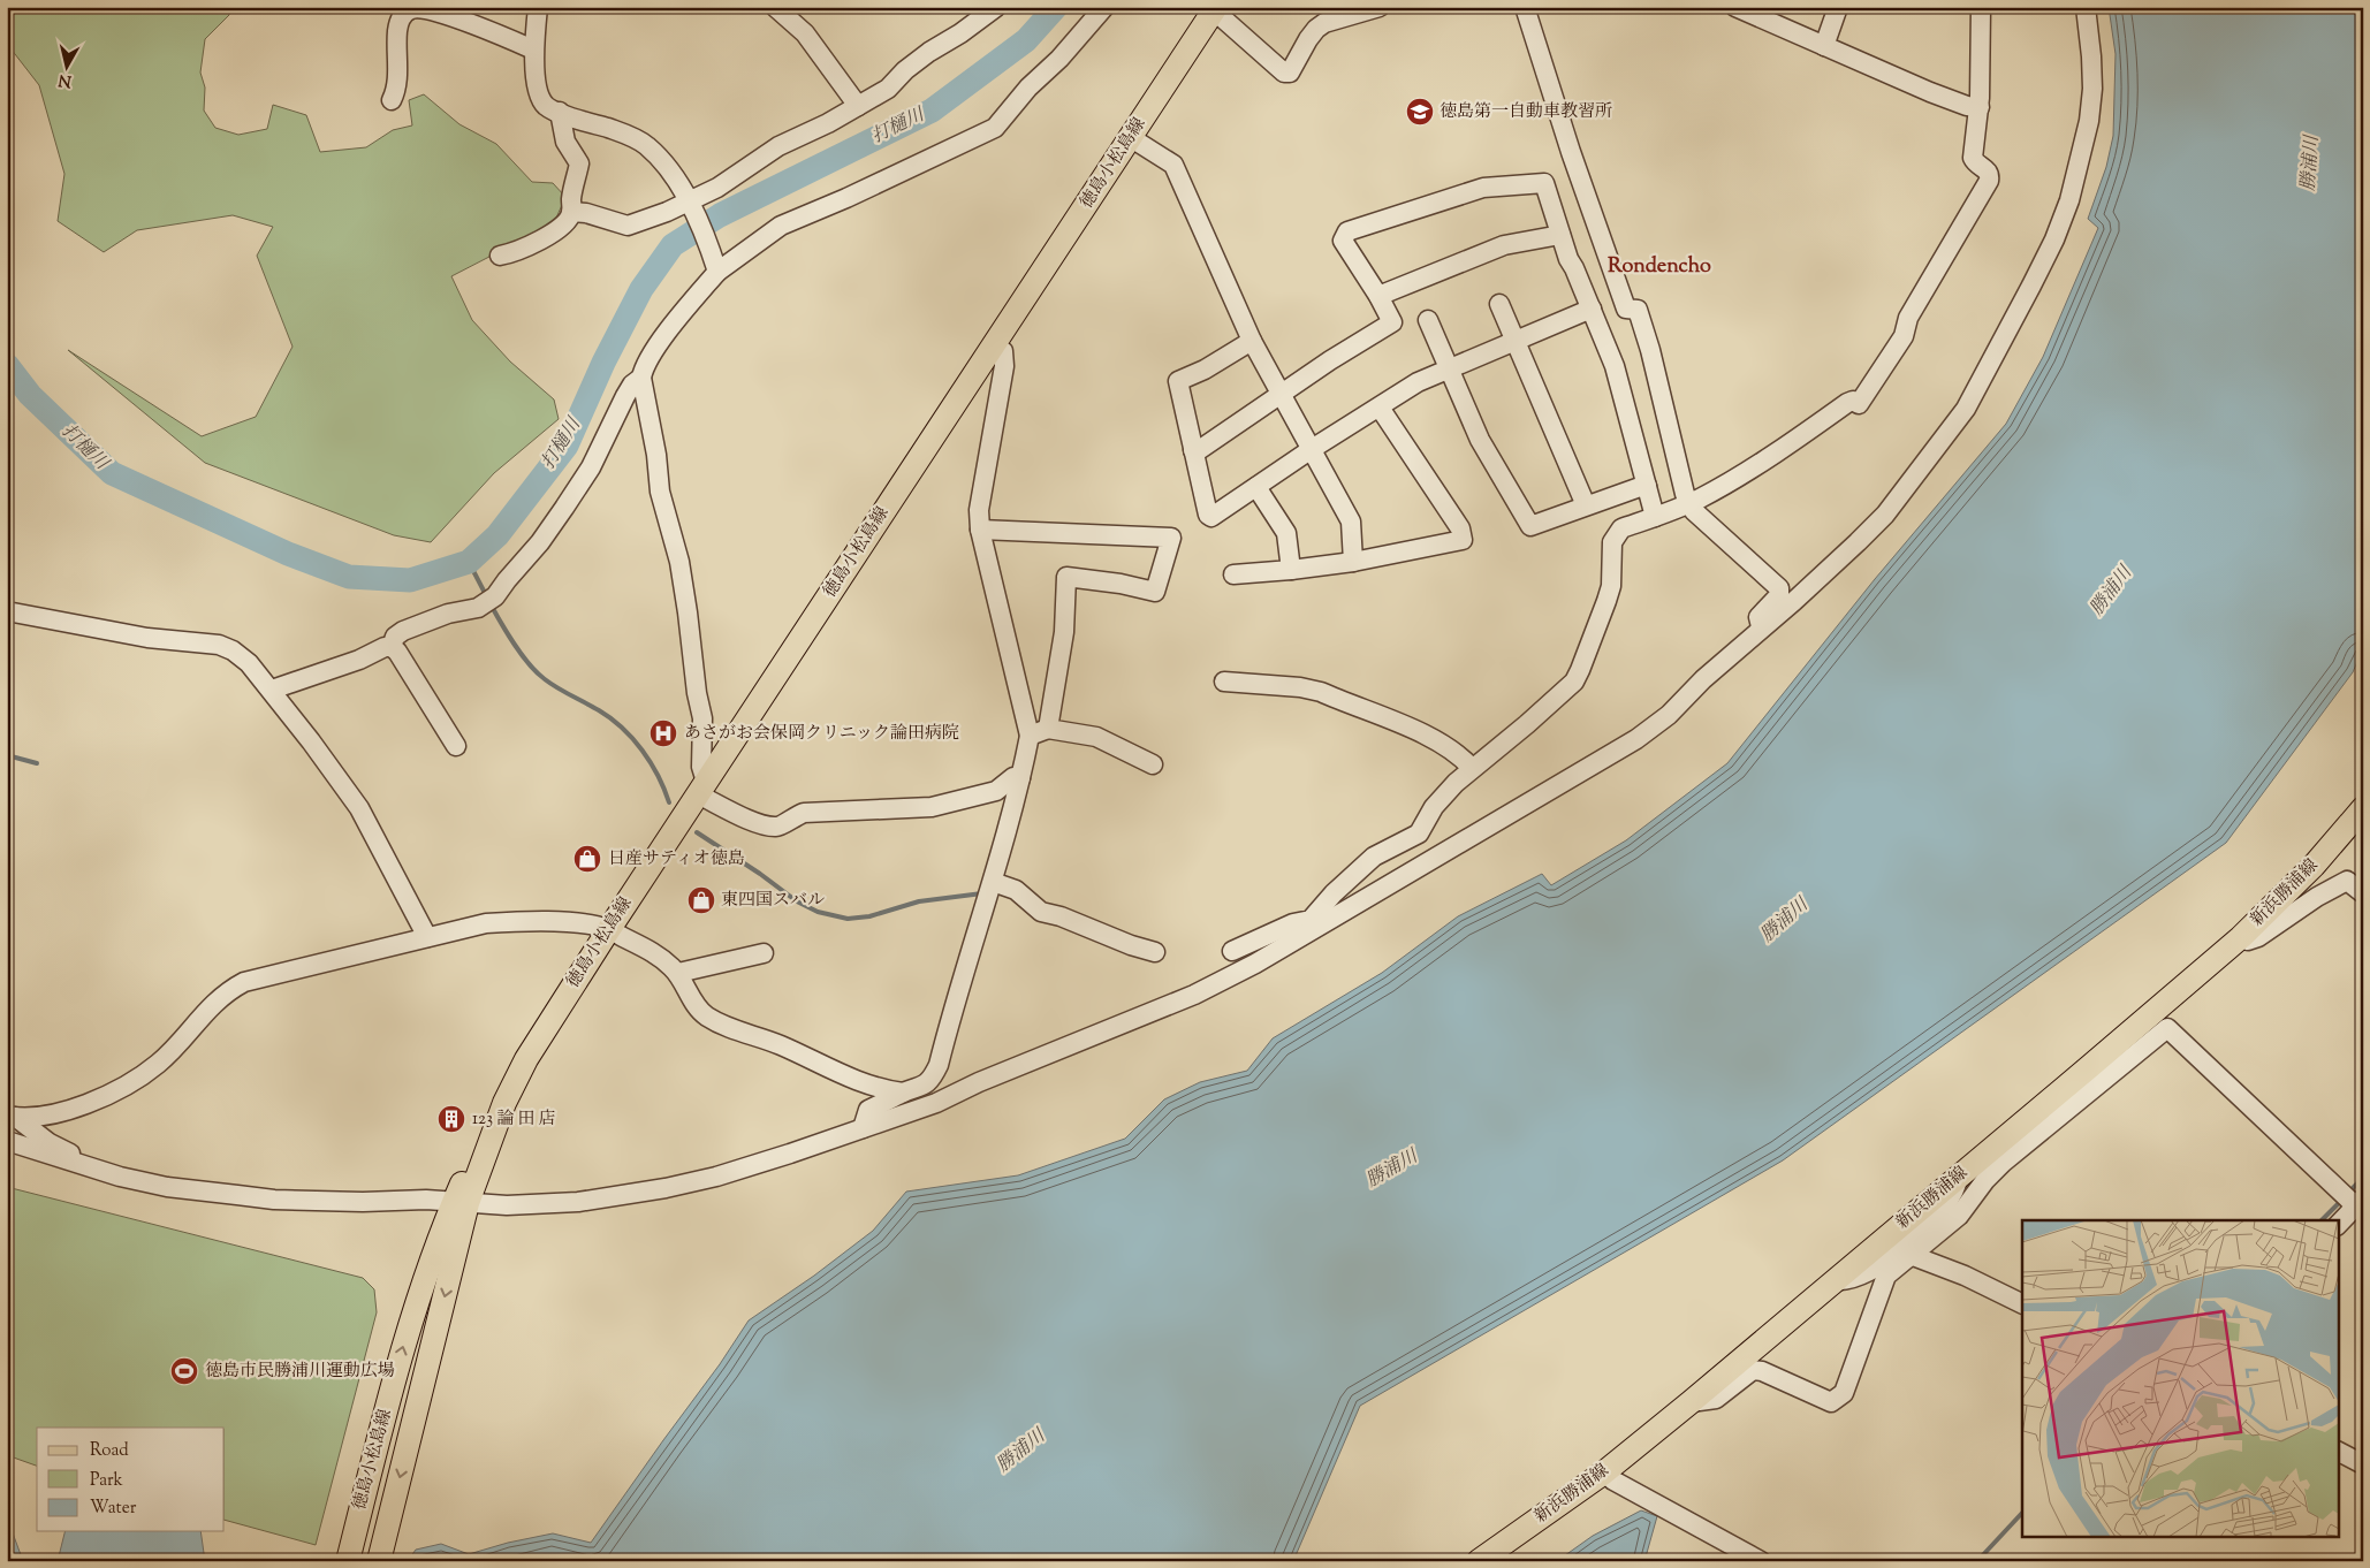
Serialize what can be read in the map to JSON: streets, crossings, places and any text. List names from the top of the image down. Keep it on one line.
{"streets":{"main road":["徳島小松島線","新浜勝浦線"]},"districts":["Rondencho"],"water":["打樋川","勝浦川"],"places":{"school or university":["徳島第一自動車教習所"],"hospital":["あさがお会保岡クリニック論田病院"],"shop":["日産サティオ徳島","東四国スバル"],"building":["123 論 田 店"],"sports":["徳島市民勝浦川運動広場"]},"legend":["Road","Park","Water"],"north":"bottom"}
